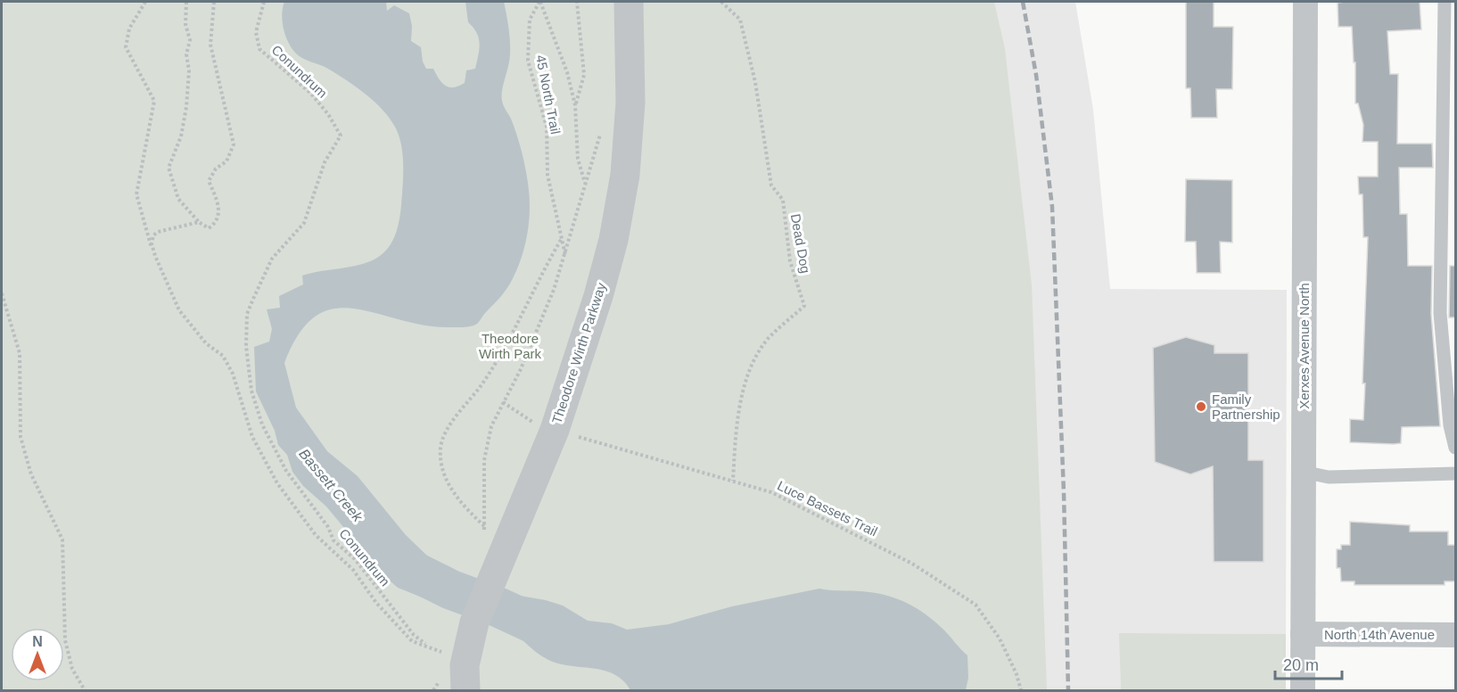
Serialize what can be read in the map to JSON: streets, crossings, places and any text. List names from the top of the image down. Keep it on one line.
{"streets":{"street":["Xerxes Avenue North","Theodore Wirth Parkway","North 14th Avenue"],"path":["Conundrum","45 North Trail","Dead Dog","Luce Bassets Trail"]},"crossings":[["Dead Dog","Luce Bassets Trail"],["Xerxes Avenue North","North 14th Avenue"]],"water":["Bassett Creek"],"parks":["Theodore Wirth Park"],"places":["Family Partnership"],"scale_bar":"20 m","north":"top"}
